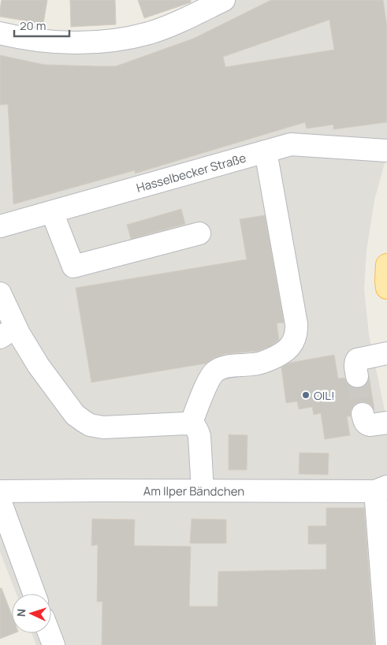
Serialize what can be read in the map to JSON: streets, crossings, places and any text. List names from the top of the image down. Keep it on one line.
{"streets":{"street":["Hasselbecker Straße","Am Ilper Bändchen"]},"places":["OIL!"],"scale_bar":"20 m","north":"left"}
